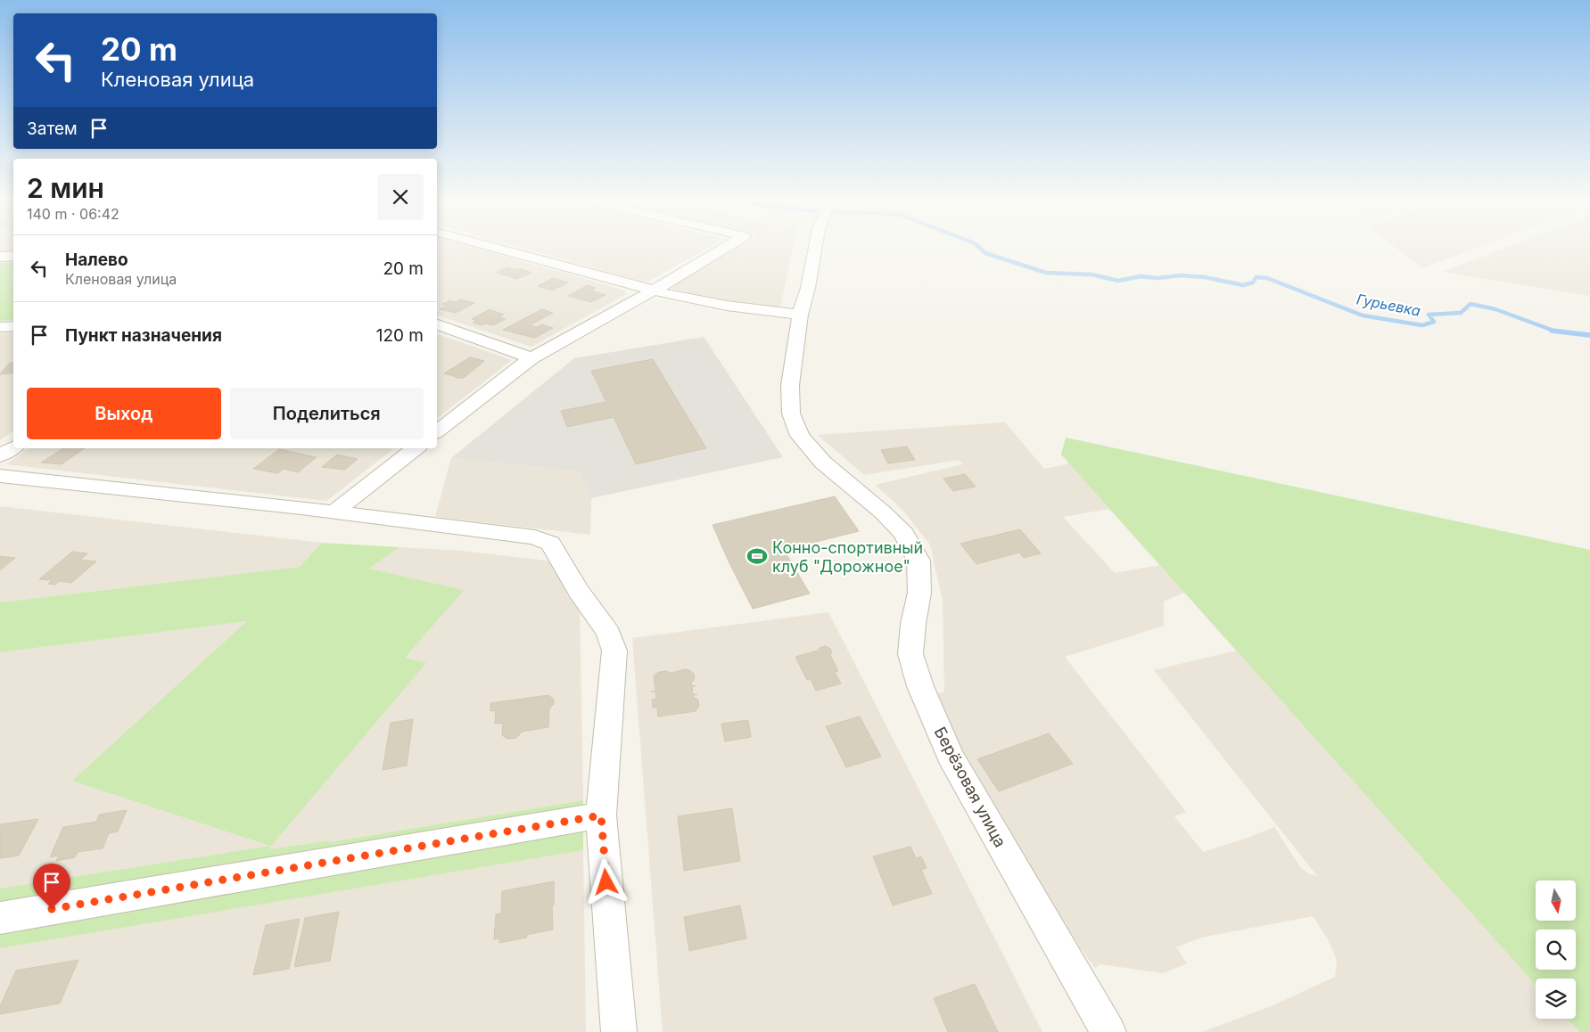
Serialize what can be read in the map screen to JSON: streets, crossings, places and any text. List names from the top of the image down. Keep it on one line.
{"streets":{"street":["Берёзовая улица"]},"water":["Гурьевка"],"places":{"sports":["Конно-спортивный клуб \"Дорожное\""]},"north":"bottom","page":{"turn":["20 m","Кленовая улица"],"then":"Затем","heading":["2 мин","140 m · 06:42"],"list":[{"name":"Налево","note":"Кленовая улица","value":"20 m"},{"name":"Пункт назначения","value":"120 m"}],"buttons":["Выход","Поделиться"]}}
